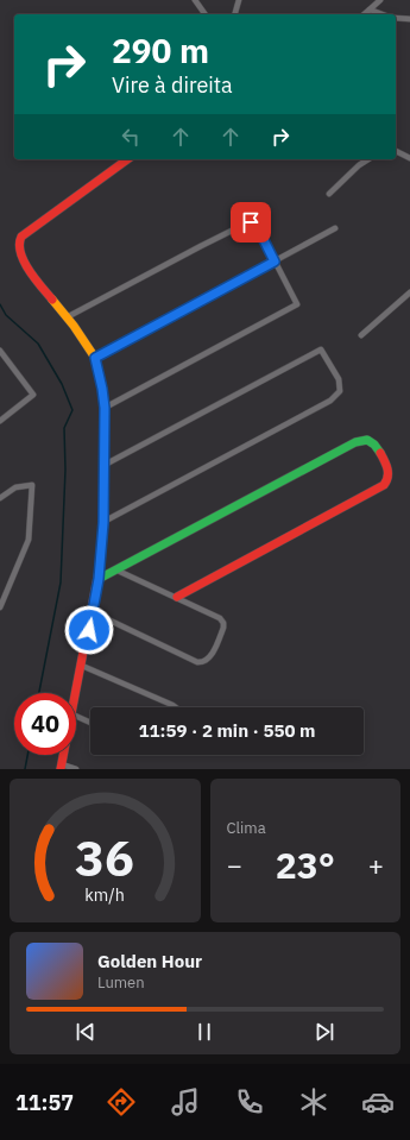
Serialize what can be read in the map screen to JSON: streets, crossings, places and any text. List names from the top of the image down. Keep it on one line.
{"page":{"turn":["290 m","Vire à direita"],"limit":"40","trip":"11:59 · 2 min · 550 m","tile":"Clima","heat":["−","23°","+"],"song":["Golden Hour","Lumen"],"tabs":"11:57","gauge":["36","km/h"]}}
